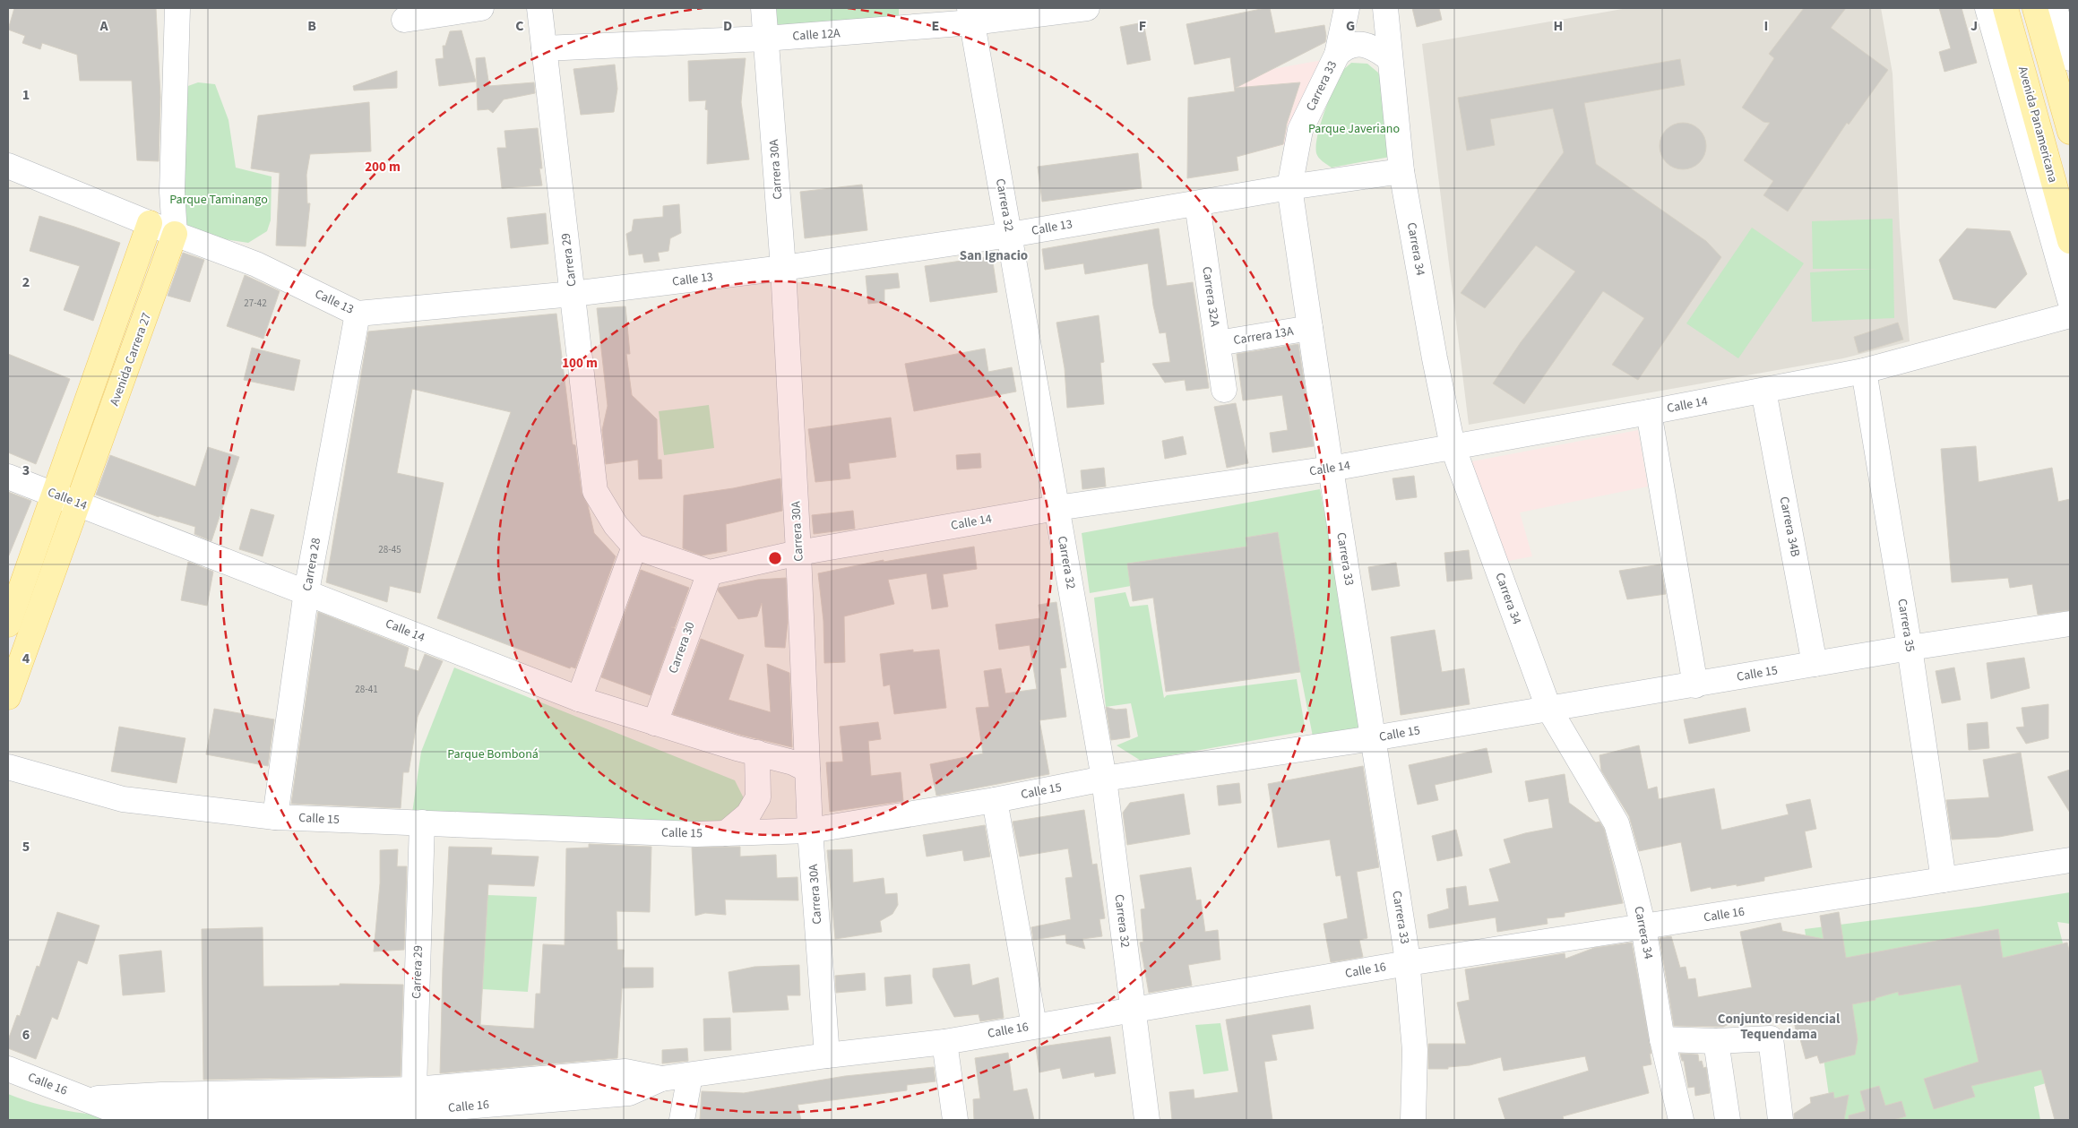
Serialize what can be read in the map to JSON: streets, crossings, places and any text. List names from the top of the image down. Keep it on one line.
{"streets":{"main road":["Avenida Panamericana","Avenida Carrera 27"],"street":["Calle 12A","Carrera 33","Carrera 30A","Carrera 32","Calle 13","Carrera 34","Carrera 29","Carrera 32A","Carrera 13A","Calle 14","Carrera 34B","Carrera 28","Carrera 35","Carrera 30","Calle 15","Calle 16"]},"crossings":[["Calle 12A","Carrera 30A"],["Calle 12A","Carrera 32"],["Calle 12A","Carrera 29"],["Carrera 33","Calle 13"],["Carrera 33","Carrera 13A"],["Carrera 33","Calle 14"],["Carrera 33","Calle 15"],["Carrera 33","Calle 16"],["Carrera 30A","Calle 13"],["Carrera 30A","Calle 14"],["Carrera 30A","Calle 15"],["Carrera 30A","Calle 16"],["Carrera 32","Calle 13"],["Carrera 32","Calle 14"],["Carrera 32","Calle 15"],["Carrera 32","Calle 16"],["Calle 13","Carrera 34"],["Calle 13","Carrera 29"],["Calle 13","Carrera 32A"],["Calle 13","Avenida Carrera 27"],["Calle 13","Carrera 28"],["Carrera 34","Calle 14"],["Carrera 34","Calle 15"],["Carrera 34","Calle 16"],["Carrera 29","Calle 15"],["Carrera 29","Calle 16"],["Carrera 32A","Carrera 13A"],["Avenida Carrera 27","Calle 14"],["Calle 14","Carrera 34B"],["Calle 14","Carrera 28"],["Calle 14","Carrera 35"],["Calle 14","Carrera 30"],["Carrera 34B","Calle 15"],["Carrera 28","Calle 15"],["Carrera 35","Calle 15"],["Carrera 35","Calle 16"]],"districts":["San Ignacio","Conjunto residencial Tequendama"],"parks":["Parque Javeriano","Parque Taminango","Parque Bomboná"],"house_numbers":["27-42","28-45","28-41"],"grid":{"columns":["A","B","C","D","E","F","G","H","I","J"],"rows":["1","2","3","4","5","6"]},"rings":["200 m","100 m"]}
